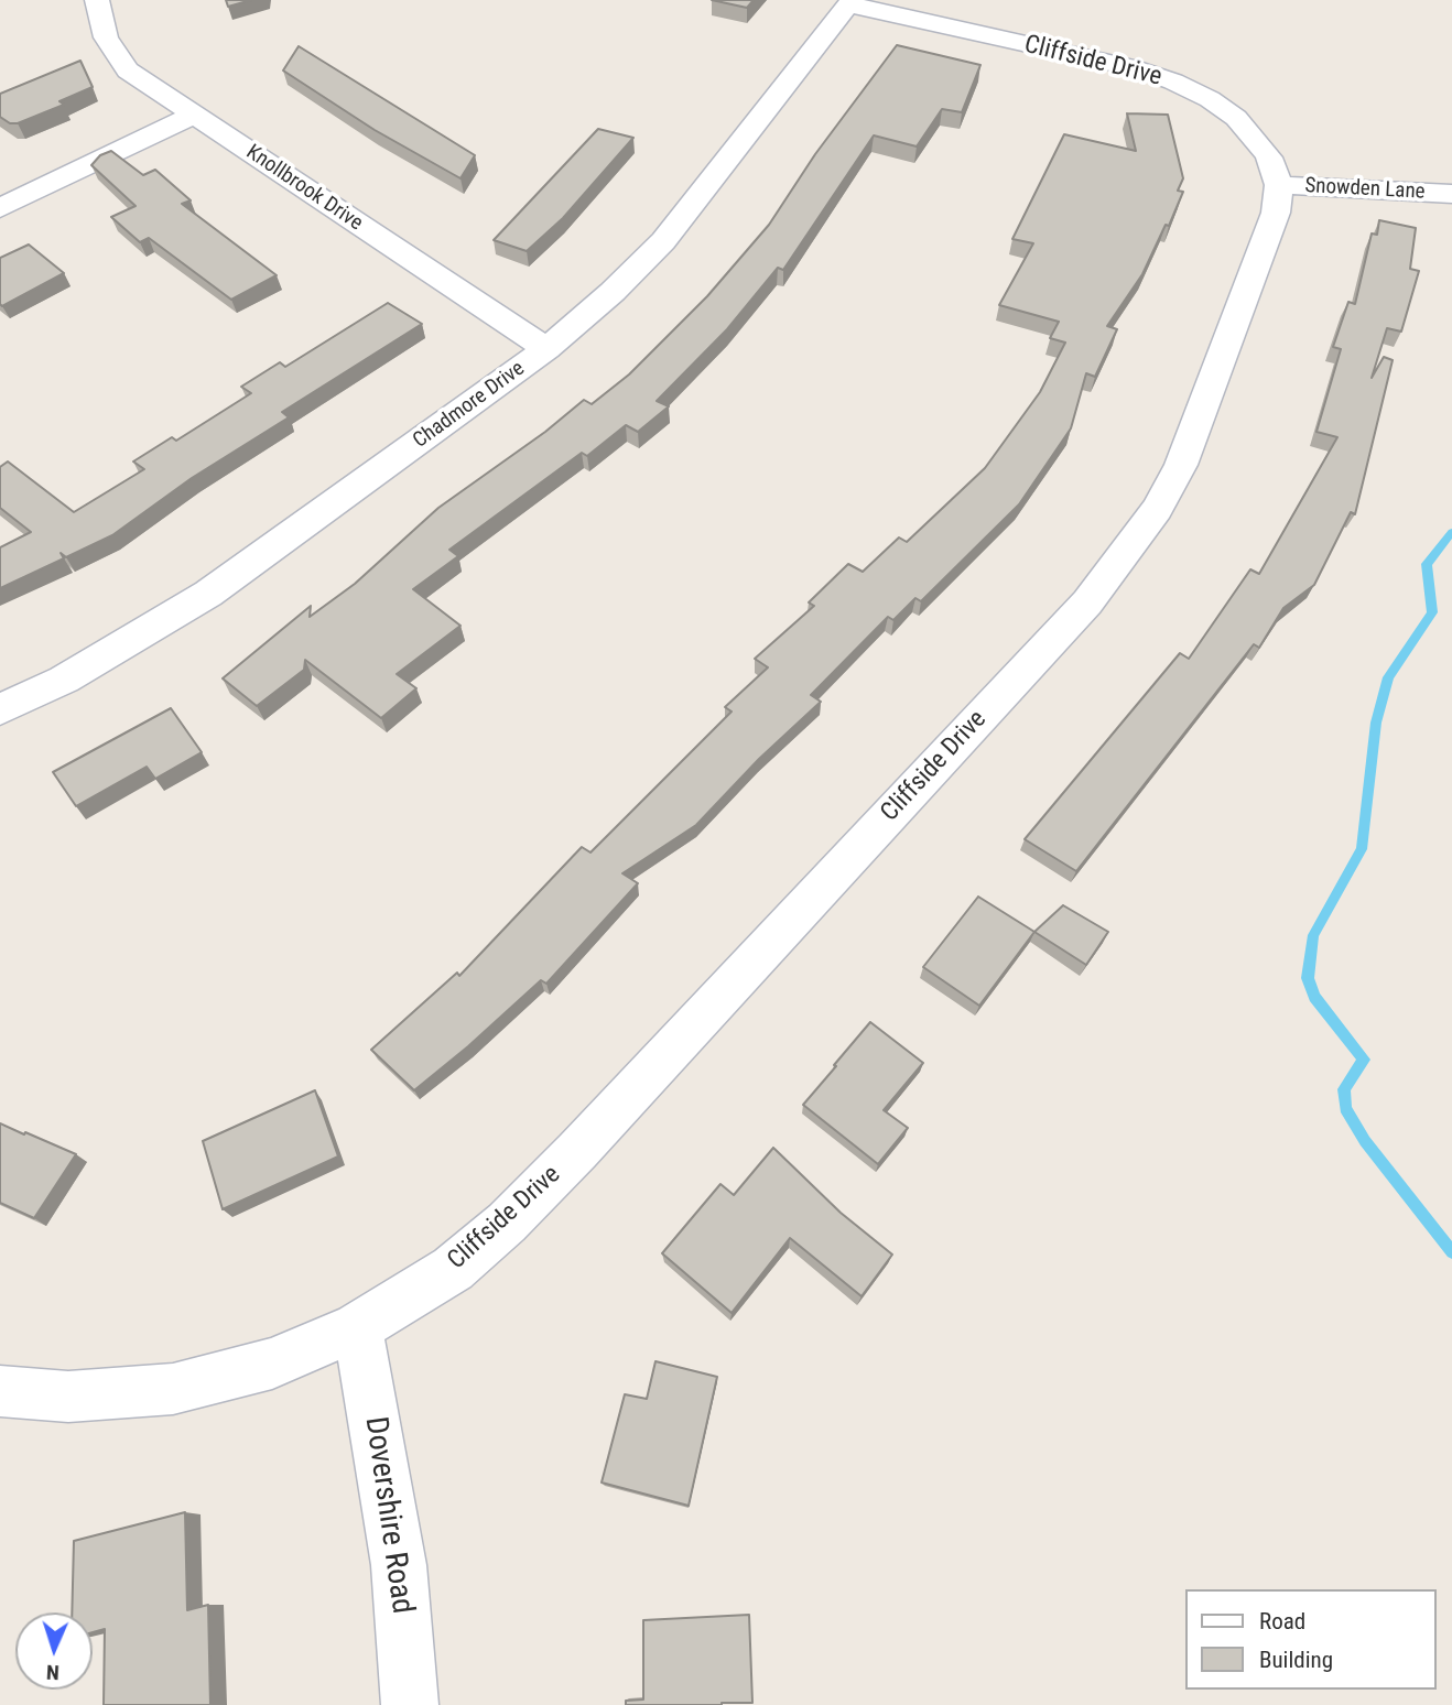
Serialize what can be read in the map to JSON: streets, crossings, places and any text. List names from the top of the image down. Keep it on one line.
{"streets":{"street":["Cliffside Drive","Knollbrook Drive","Snowden Lane","Chadmore Drive","Dovershire Road"]},"crossings":[["Cliffside Drive","Snowden Lane"],["Cliffside Drive","Chadmore Drive"],["Cliffside Drive","Dovershire Road"],["Knollbrook Drive","Chadmore Drive"]],"legend":["Road","Building"],"north":"bottom"}
